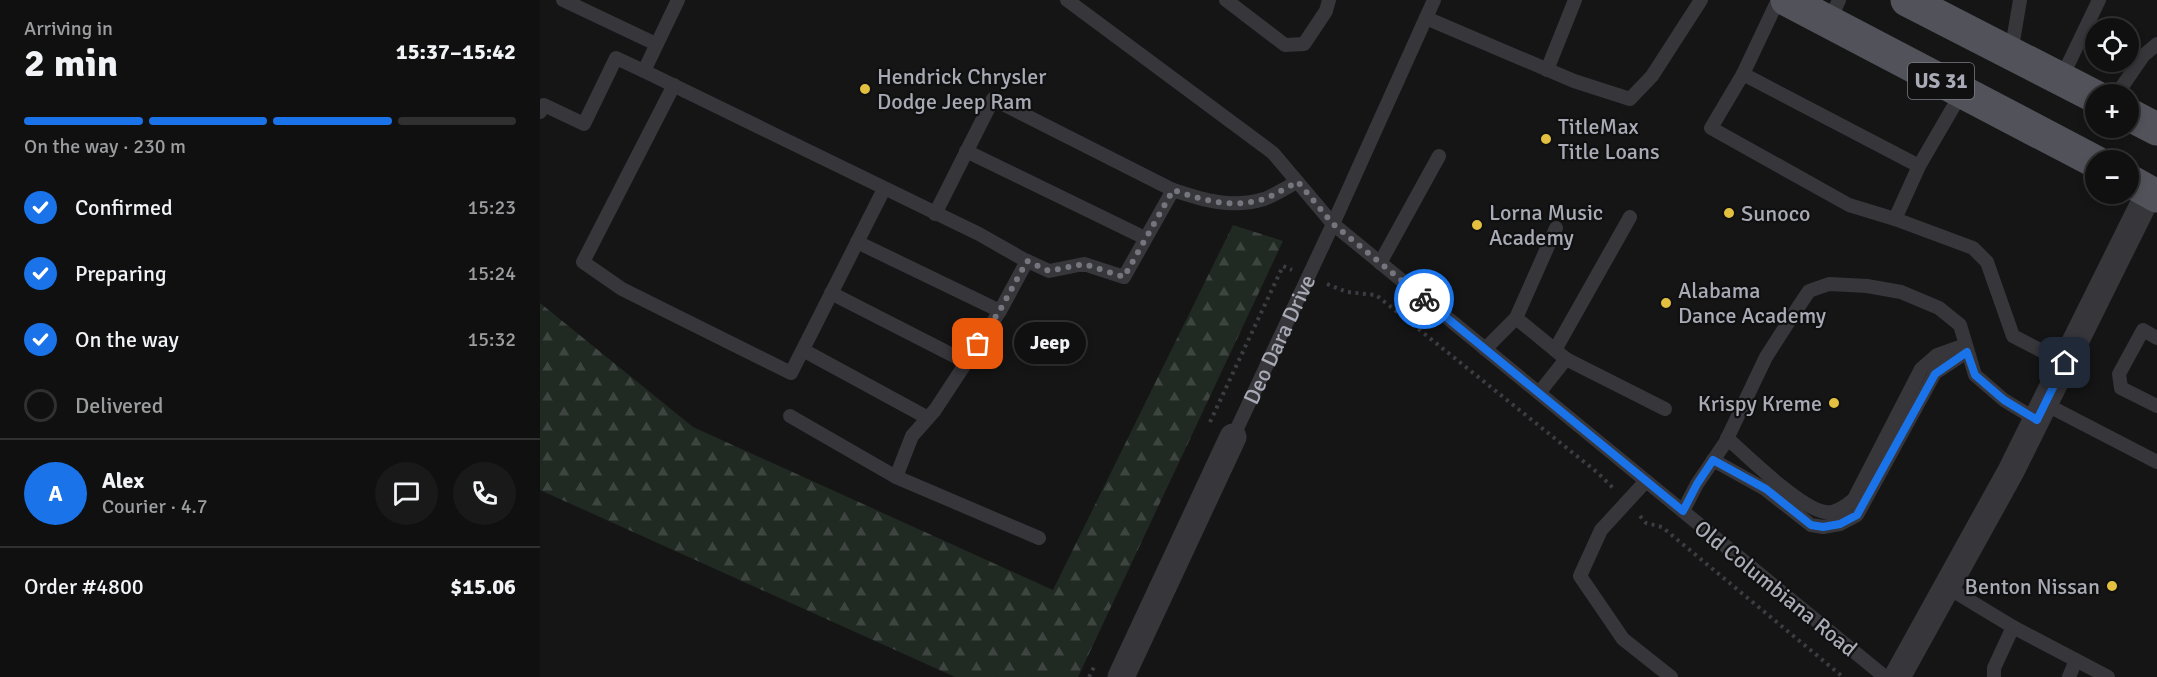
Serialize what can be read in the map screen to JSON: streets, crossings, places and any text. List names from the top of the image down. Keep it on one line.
{"streets":{"main road":["US 31"],"street":["Deo Dara Drive"],"lane":["Old Columbiana Road"]},"crossings":[["Deo Dara Drive","Old Columbiana Road"]],"places":["Hendrick Chrysler Dodge Jeep Ram","TitleMax Title Loans","Sunoco","Lorna Music Academy","Alabama Dance Academy","Jeep","Krispy Kreme","Benton Nissan"],"page":{"heading":["2 min","Arriving in","15:37–15:42"],"panel":["Alex","Courier · 4.7","Order #4800","$15.06"],"map_buttons":["+","−"],"bar":"On the way · 230 m","list":[["Confirmed","15:23"],["Preparing","15:24"],["On the way","15:32"],"Delivered"],"bubble":"Jeep","round":"A"}}
